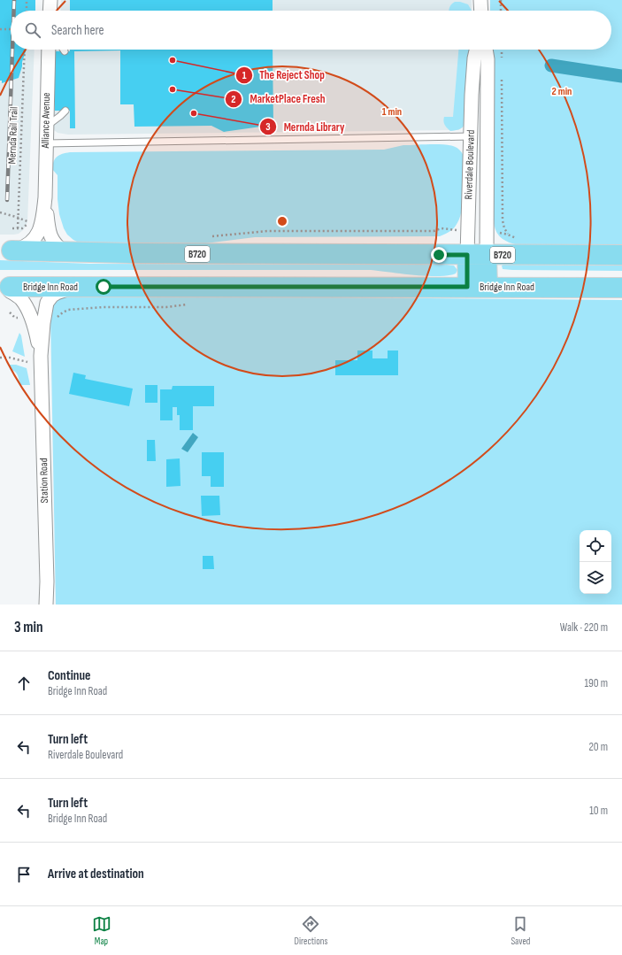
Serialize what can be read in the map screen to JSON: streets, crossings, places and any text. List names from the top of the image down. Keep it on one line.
{"streets":{"main road":["Riverdale Boulevard","B720","Bridge Inn Road"],"street":["Alliance Avenue","Station Road"],"path":["Mernda Rail Trail"]},"crossings":[["Alliance Avenue","B720"],["Riverdale Boulevard","B720"],["Riverdale Boulevard","Bridge Inn Road"],["Bridge Inn Road","Station Road"]],"places":["The Reject Shop","MarketPlace Fresh","Mernda Library"],"page":{"search":"Search here","heading":["3 min","Walk · 220 m"],"list":[["Continue","Bridge Inn Road","190 m"],["Turn left","Riverdale Boulevard","20 m"],["Turn left","Bridge Inn Road","10 m"],"Arrive at destination"],"nav":["Map","Directions","Saved"]},"rings":["2 min","1 min"]}
